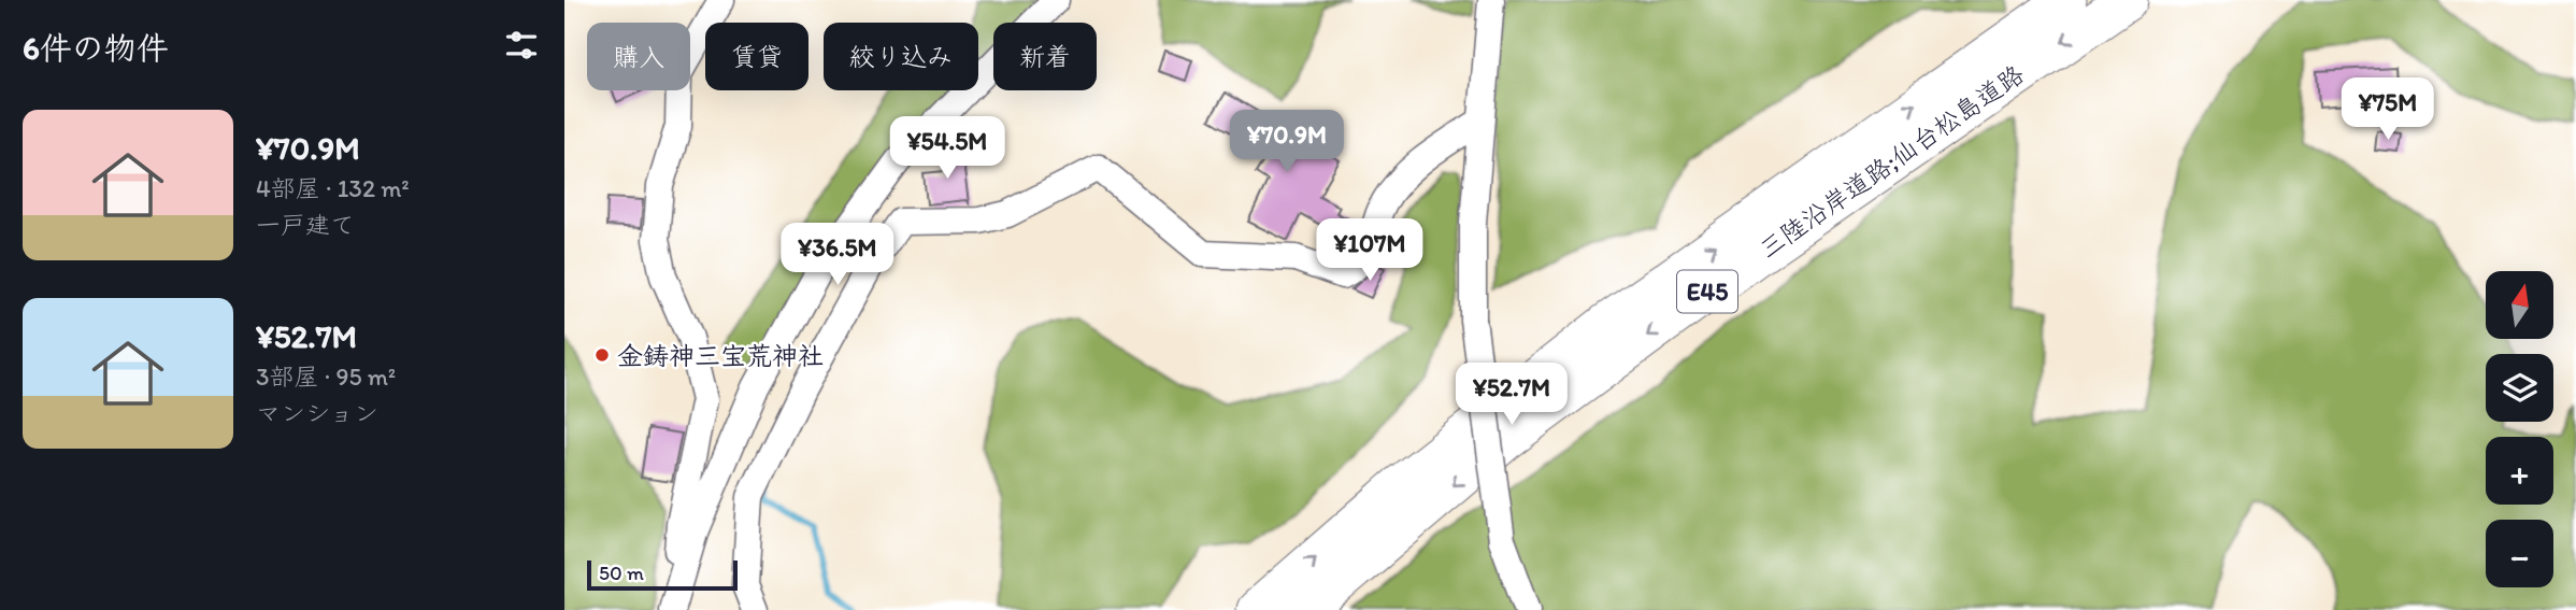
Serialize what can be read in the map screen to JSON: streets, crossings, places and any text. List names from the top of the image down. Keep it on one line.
{"streets":{"highway":["三陸沿岸道路;仙台松島道路","E45"]},"places":["金鋳神三宝荒神社"],"scale_bar":"50 m","north":"top","page":{"heading":"6件の物件","chip":["購入","賃貸","絞り込み","新着"],"price":["¥75M","¥70.9M","¥54.5M","¥107M","¥36.5M","¥52.7M"],"list":[{"name":"¥70.9M","note":"4部屋 · 132 m² · 一戸建て"},{"name":"¥52.7M","note":"3部屋 · 95 m² · マンション"}],"map_buttons":["+","−"],"scale":"50 m"}}
